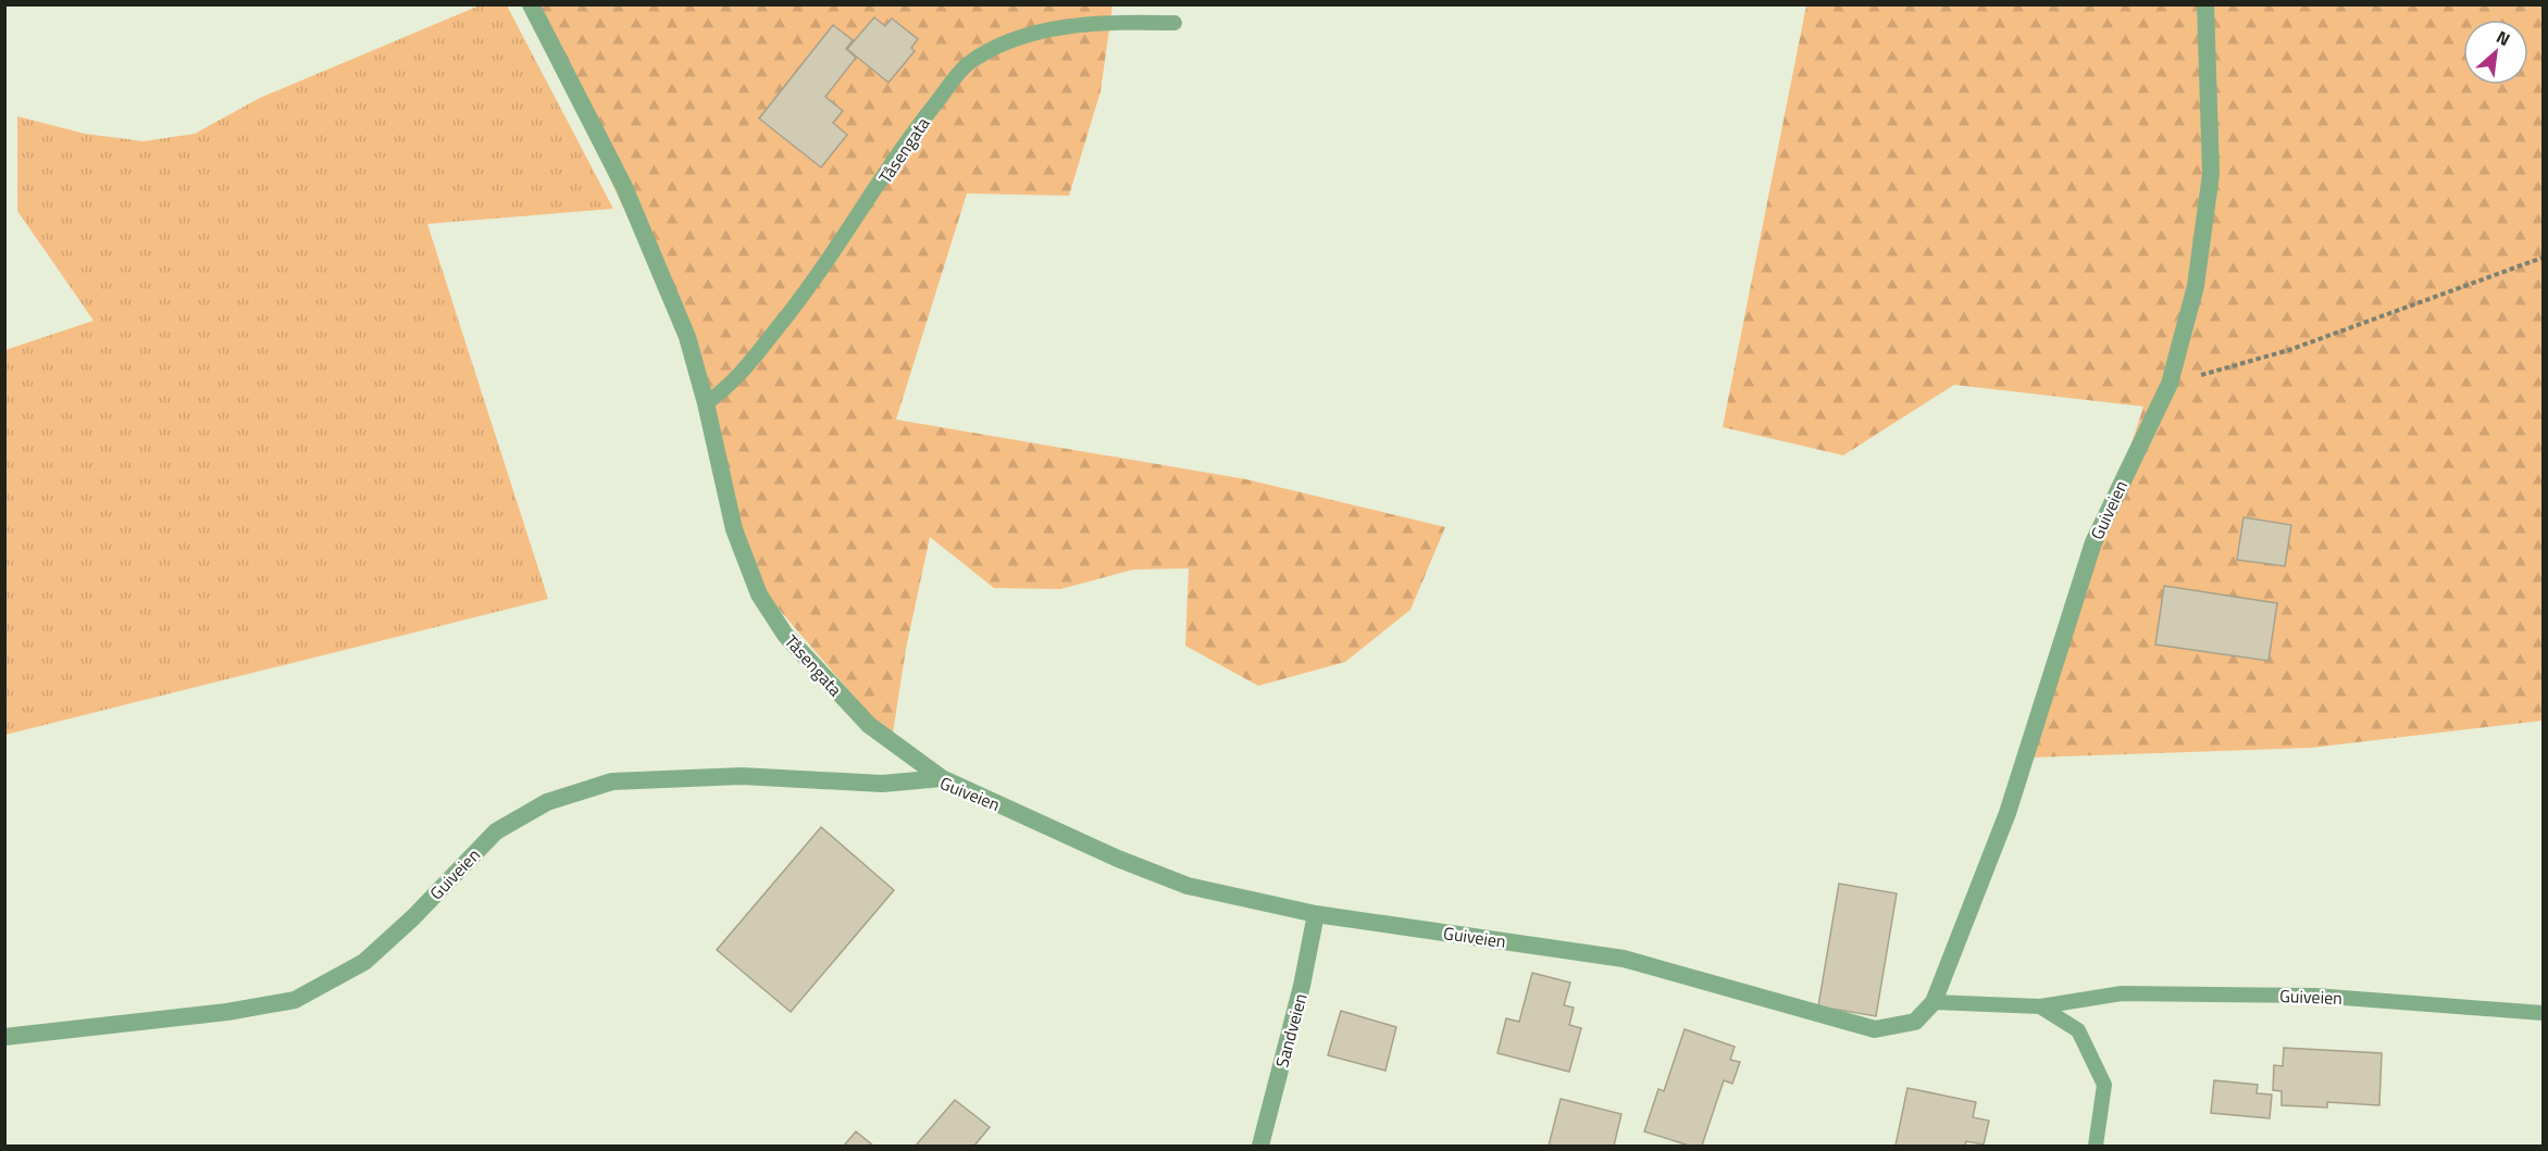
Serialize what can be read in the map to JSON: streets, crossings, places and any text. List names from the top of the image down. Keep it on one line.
{"streets":{"street":["Tåsengata","Guiveien","Sandveien"]},"crossings":[["Tåsengata","Guiveien"],["Guiveien","Sandveien"]],"north":"top right"}
